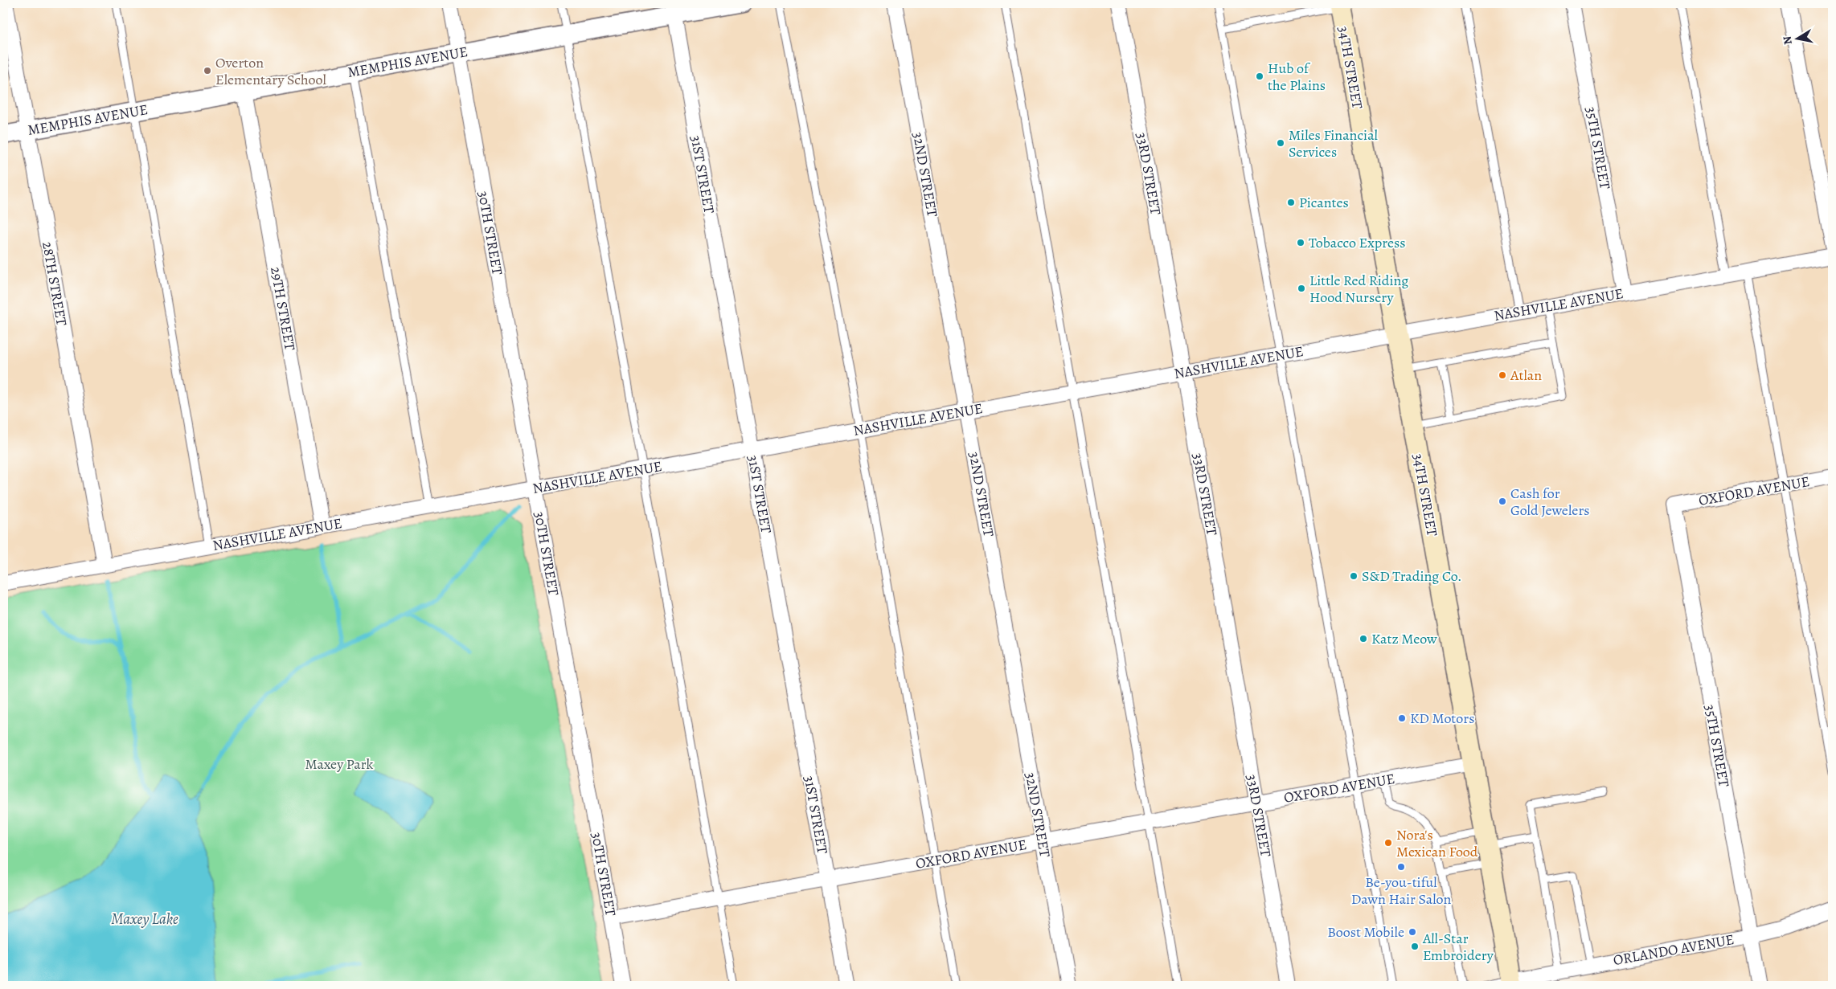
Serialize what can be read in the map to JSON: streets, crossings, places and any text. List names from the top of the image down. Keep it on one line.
{"streets":{"main road":["34TH STREET"],"street":["MEMPHIS AVENUE","35TH STREET","33RD STREET","31ST STREET","32ND STREET","30TH STREET","28TH STREET","NASHVILLE AVENUE","29TH STREET","OXFORD AVENUE","ORLANDO AVENUE"]},"crossings":[["MEMPHIS AVENUE","31ST STREET"],["MEMPHIS AVENUE","30TH STREET"],["MEMPHIS AVENUE","28TH STREET"],["MEMPHIS AVENUE","29TH STREET"],["34TH STREET","NASHVILLE AVENUE"],["34TH STREET","OXFORD AVENUE"],["34TH STREET","ORLANDO AVENUE"],["35TH STREET","NASHVILLE AVENUE"],["35TH STREET","OXFORD AVENUE"],["35TH STREET","ORLANDO AVENUE"],["33RD STREET","NASHVILLE AVENUE"],["33RD STREET","OXFORD AVENUE"],["31ST STREET","NASHVILLE AVENUE"],["31ST STREET","OXFORD AVENUE"],["32ND STREET","NASHVILLE AVENUE"],["32ND STREET","OXFORD AVENUE"],["30TH STREET","NASHVILLE AVENUE"],["30TH STREET","OXFORD AVENUE"],["28TH STREET","NASHVILLE AVENUE"],["NASHVILLE AVENUE","29TH STREET"]],"water":["Maxey Lake"],"parks":["Maxey Park"],"places":["Overton Elementary School","Hub of the Plains","Miles Financial Services","Picantes","Tobacco Express","Little Red Riding Hood Nursery","Atlan","Cash for Gold Jewelers","S&D Trading Co.","Katz Meow","KD Motors","Nora's Mexican Food","Be-you-tiful Dawn Hair Salon","Boost Mobile","All-Star Embroidery"],"north":"left"}
